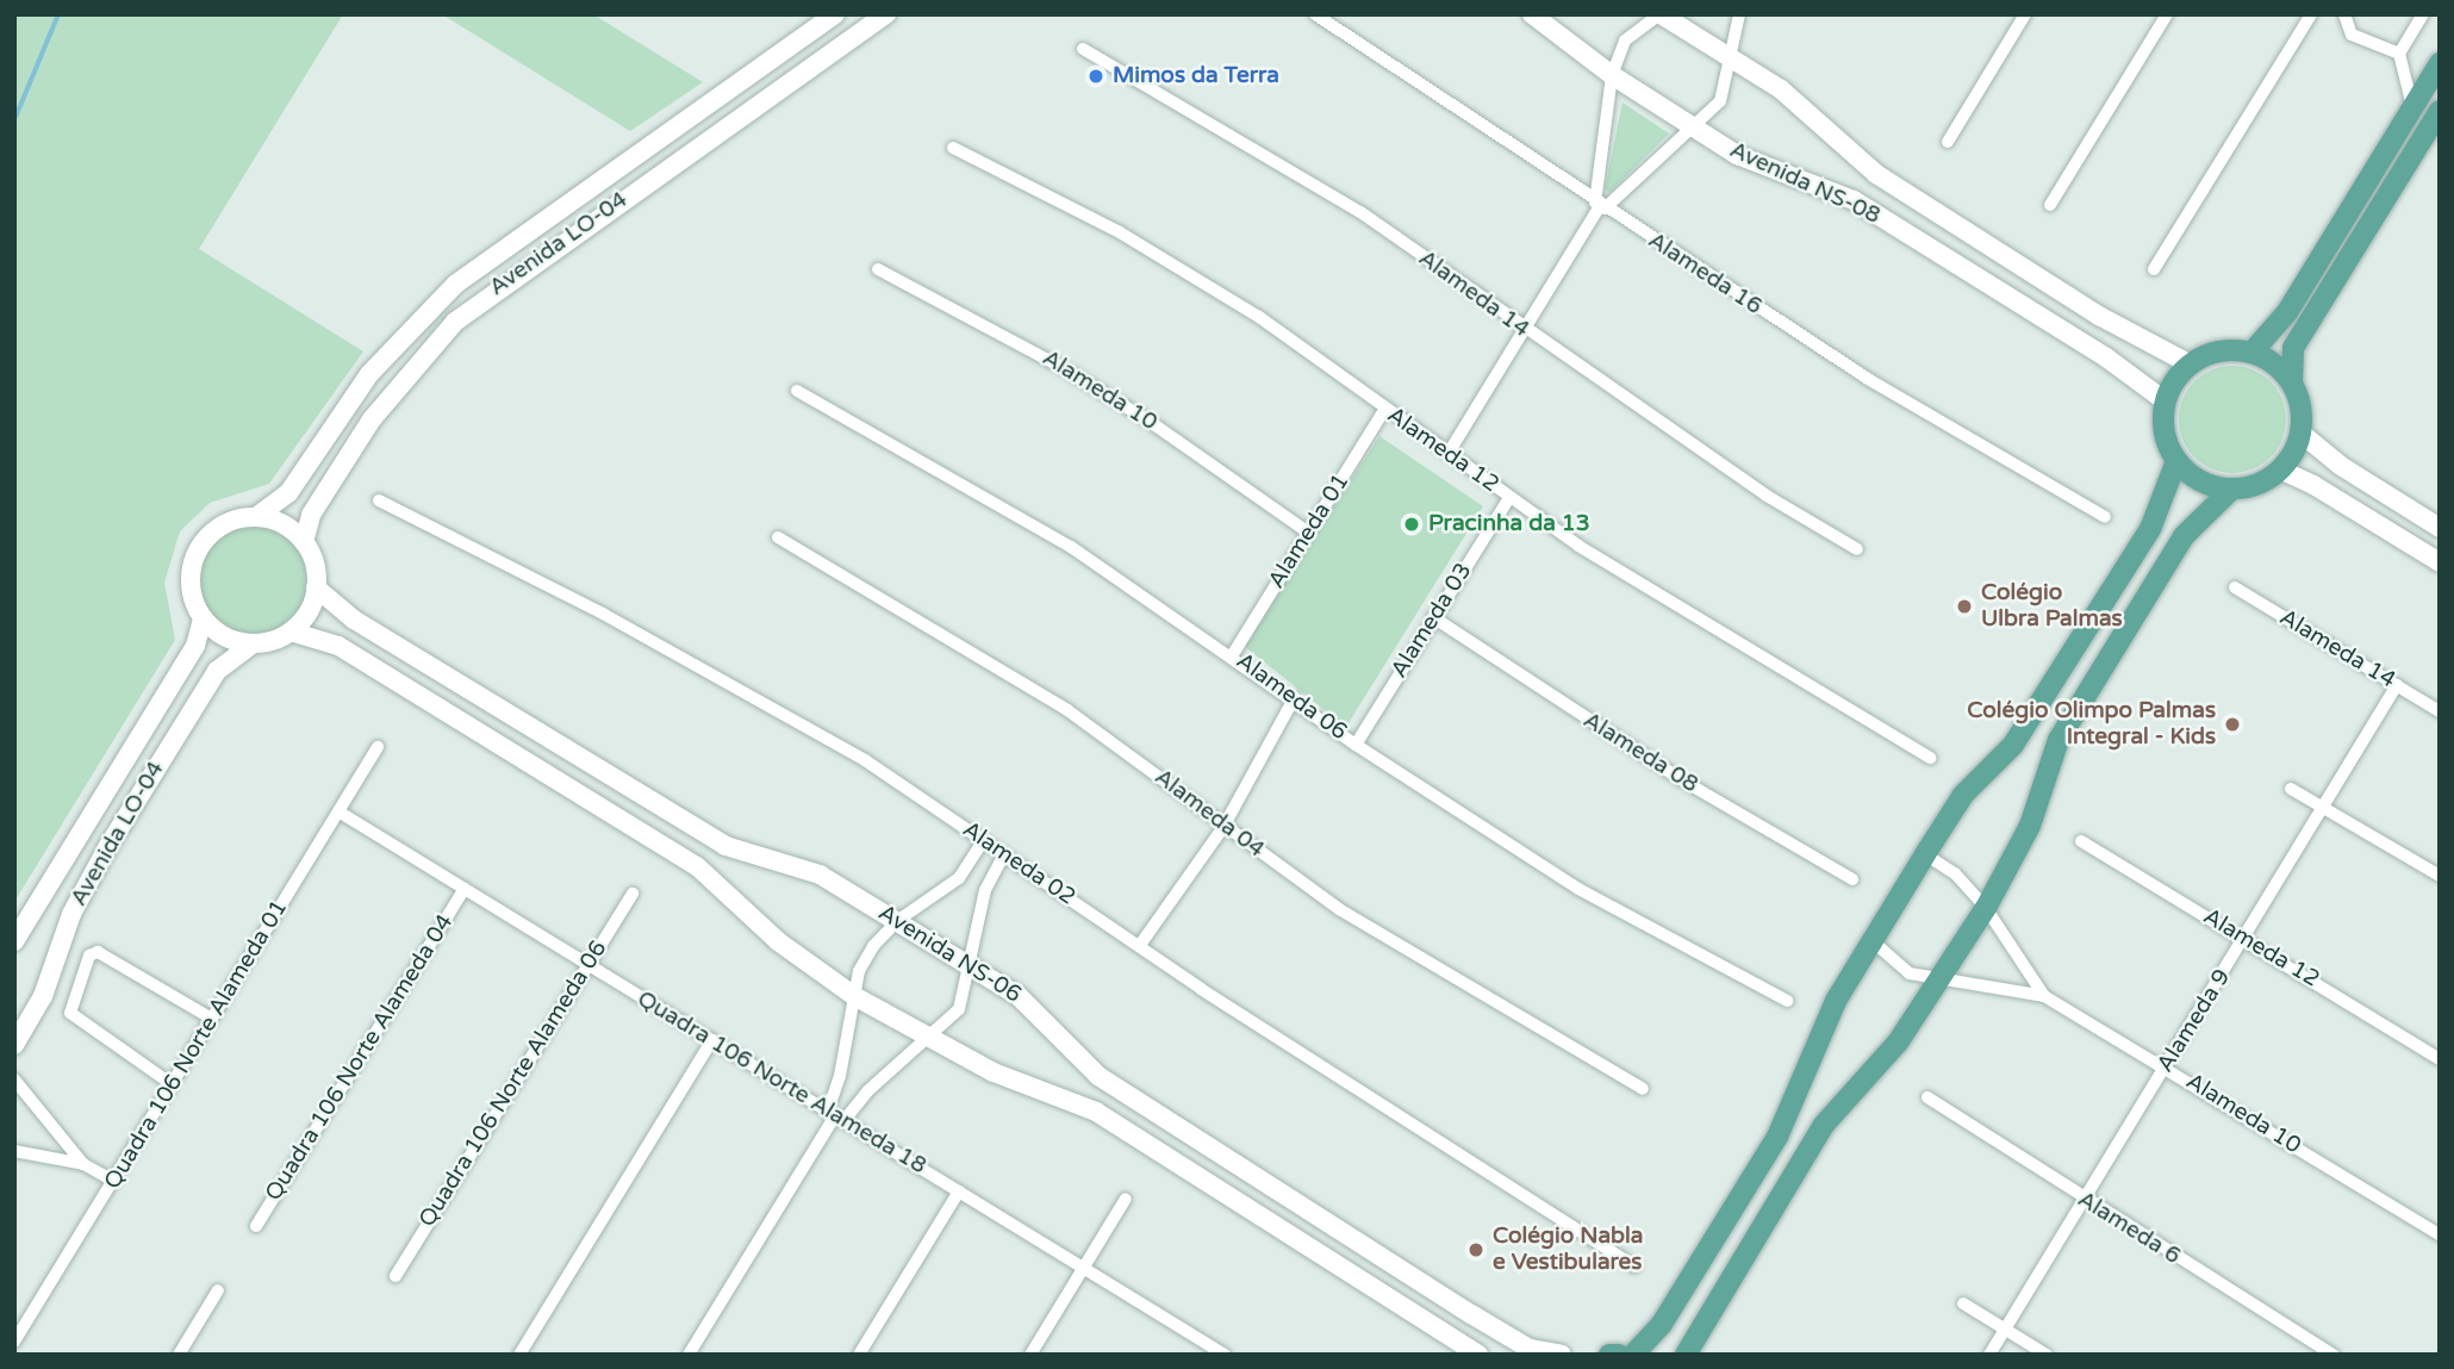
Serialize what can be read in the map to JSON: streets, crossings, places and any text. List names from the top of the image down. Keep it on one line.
{"streets":{"street":["Avenida NS-08","Avenida LO-04","Alameda 16","Alameda 14","Alameda 10","Alameda 12","Alameda 01","Alameda 03","Alameda 06","Alameda 08","Alameda 04","Alameda 02","Avenida NS-06","Alameda 9","Quadra 106 Norte Alameda 01","Quadra 106 Norte Alameda 04","Quadra 106 Norte Alameda 18","Quadra 106 Norte Alameda 06","Alameda 6"]},"crossings":[["Avenida LO-04","Avenida NS-06"],["Alameda 14","Alameda 9"],["Alameda 10","Alameda 01"],["Alameda 10","Alameda 9"],["Alameda 12","Alameda 01"],["Alameda 12","Alameda 03"],["Alameda 12","Alameda 9"],["Alameda 01","Alameda 06"],["Alameda 03","Alameda 06"],["Alameda 03","Alameda 08"],["Alameda 9","Alameda 6"],["Quadra 106 Norte Alameda 01","Quadra 106 Norte Alameda 18"],["Quadra 106 Norte Alameda 04","Quadra 106 Norte Alameda 18"],["Quadra 106 Norte Alameda 18","Quadra 106 Norte Alameda 06"]],"places":["Mimos da Terra","Pracinha da 13","Colégio Ulbra Palmas","Colégio Olimpo Palmas Integral - Kids","Colégio Nabla e Vestibulares"]}
